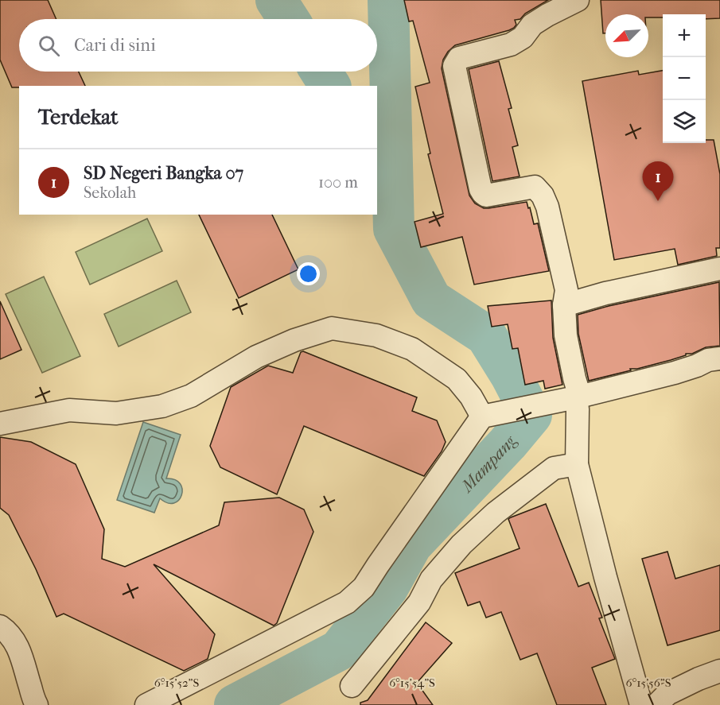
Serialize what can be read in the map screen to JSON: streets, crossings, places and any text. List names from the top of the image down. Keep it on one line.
{"water":["Mampang"],"north":"bottom left","page":{"map_buttons":["+","−"],"search":"Cari di sini","heading":"Terdekat","list":[{"mark":"1","name":"SD Negeri Bangka 07","note":"Sekolah","value":"100 m"}],"pins":"1"},"coordinates":["6°15'52\"S","6°15'54\"S","6°15'56\"S"]}
